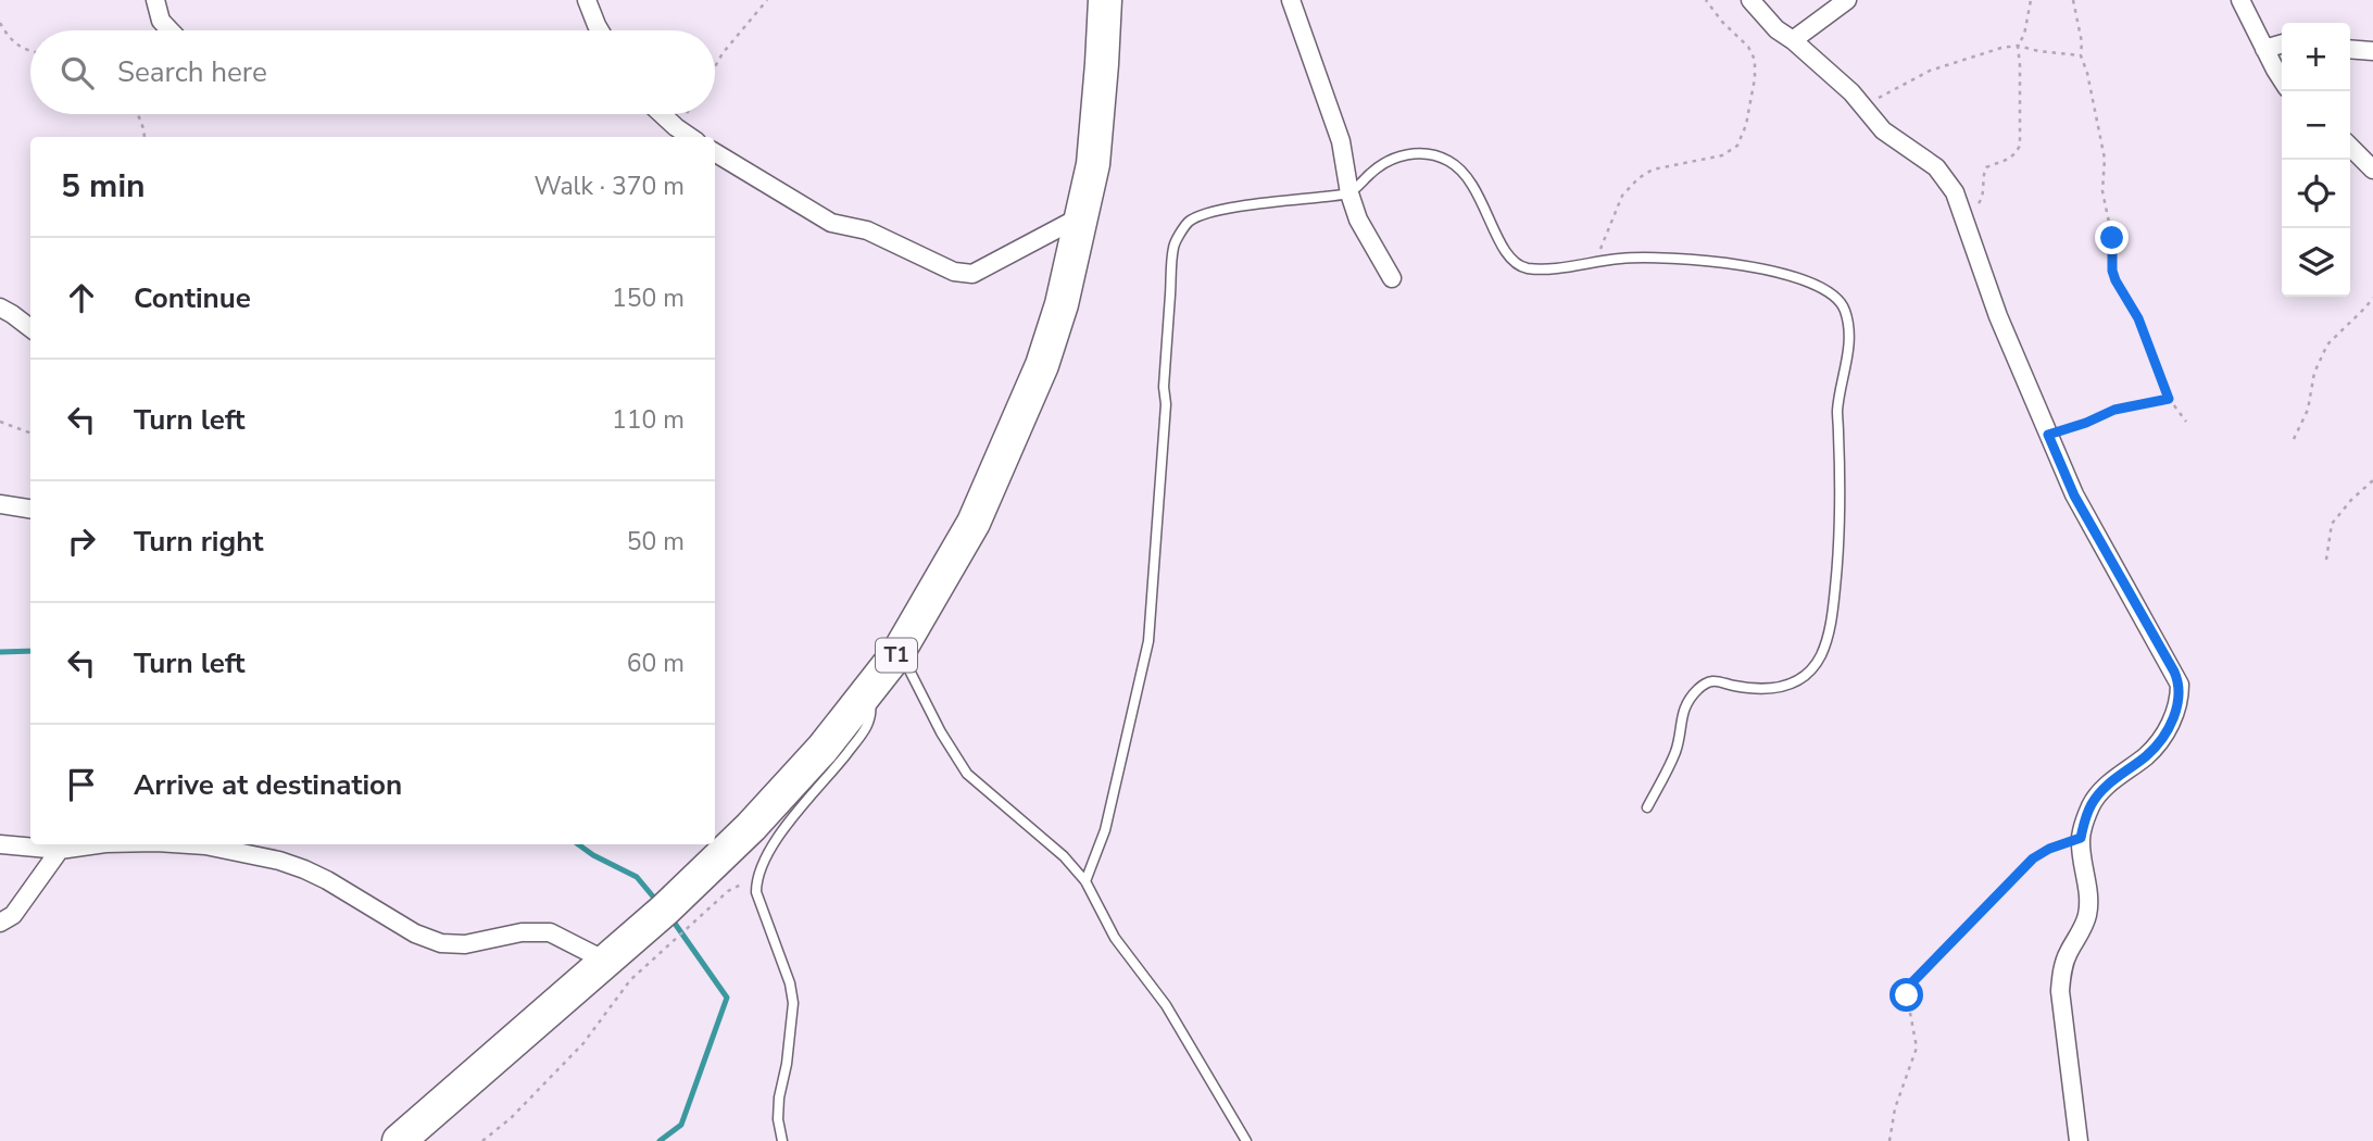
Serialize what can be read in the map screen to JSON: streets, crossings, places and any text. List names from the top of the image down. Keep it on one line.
{"streets":{"highway":["T1"]},"page":{"map_buttons":["+","−"],"search":"Search here","heading":["5 min","Walk · 370 m"],"list":[["Continue","150 m"],["Turn left","110 m"],["Turn right","50 m"],["Turn left","60 m"],"Arrive at destination"]}}
